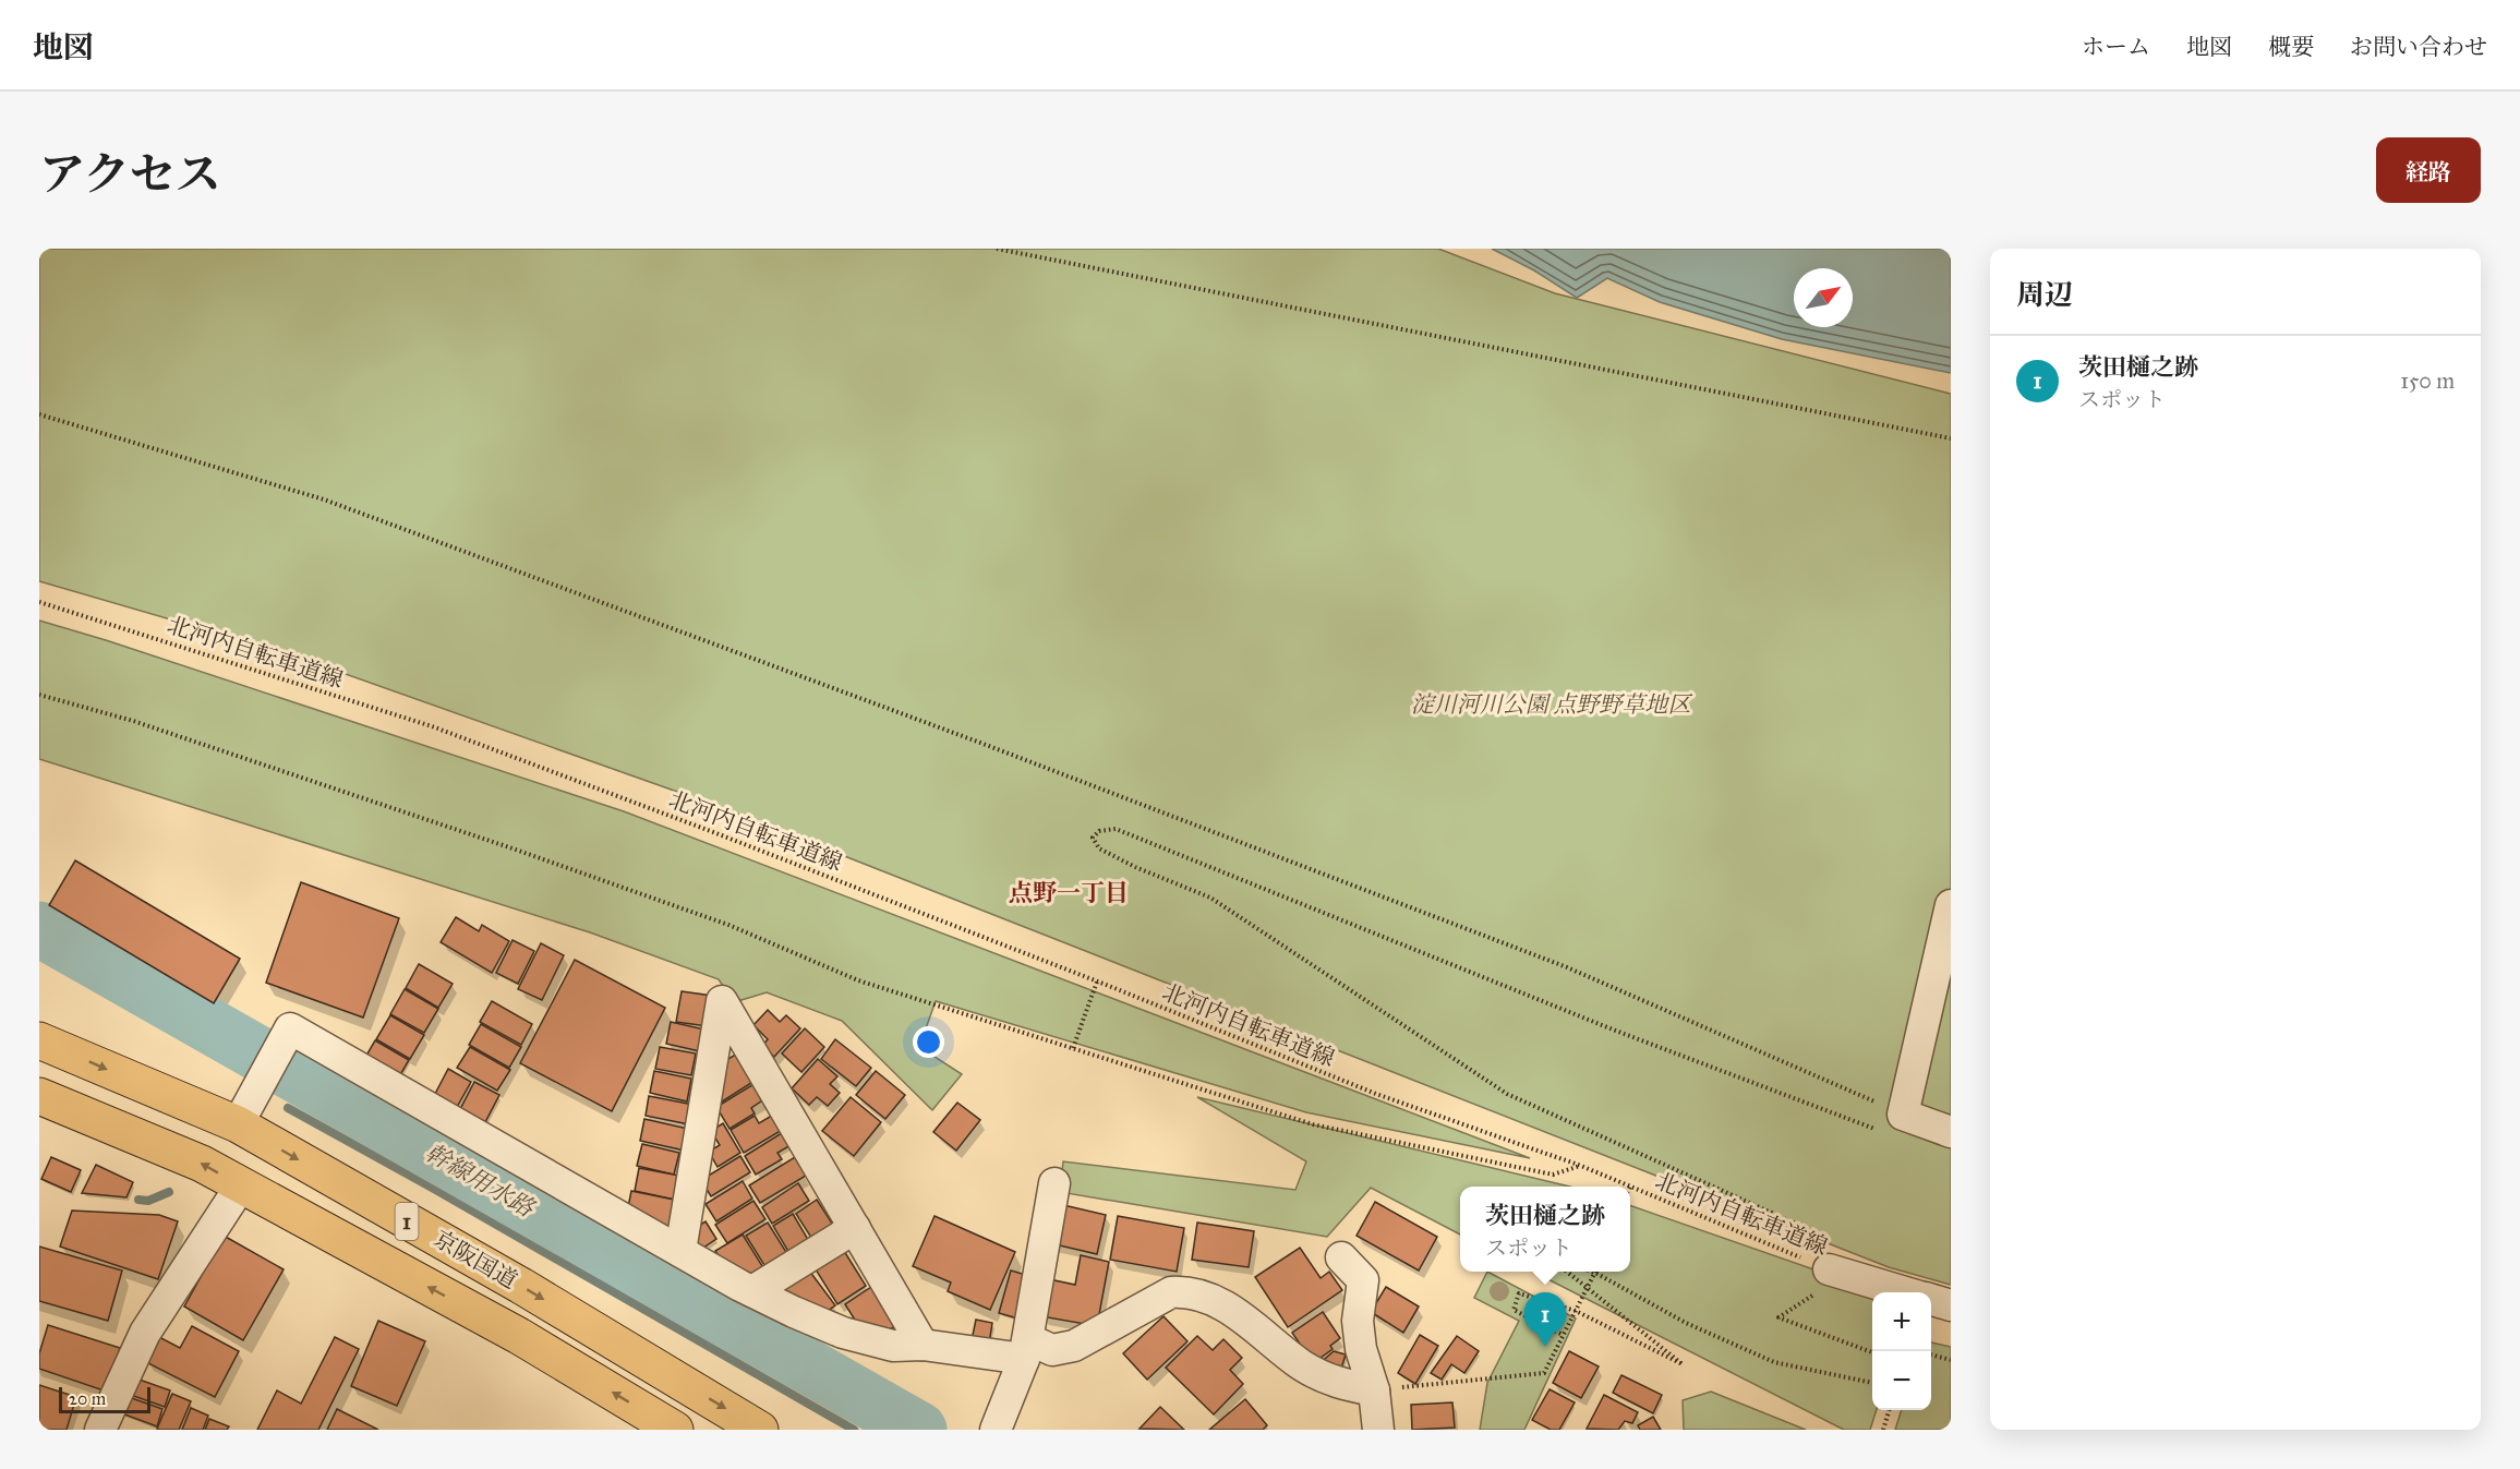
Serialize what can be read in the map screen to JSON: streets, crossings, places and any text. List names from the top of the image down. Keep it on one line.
{"streets":{"highway":["1","京阪国道"],"path":["北河内自転車道線"]},"districts":["点野一丁目"],"water":["幹線用水路"],"parks":["淀川河川公園 点野野草地区"],"scale_bar":"20 m","north":"top right","page":{"header":"地図","nav":["ホーム","地図","概要","お問い合わせ"],"title":"アクセス","buttons":"経路","heading":"周辺","list":[{"mark":"1","name":"茨田樋之跡","note":"スポット","value":"150 m"}],"popup":["茨田樋之跡","スポット"],"map_buttons":["+","−"],"pins":"1","scale":"20 m"}}
